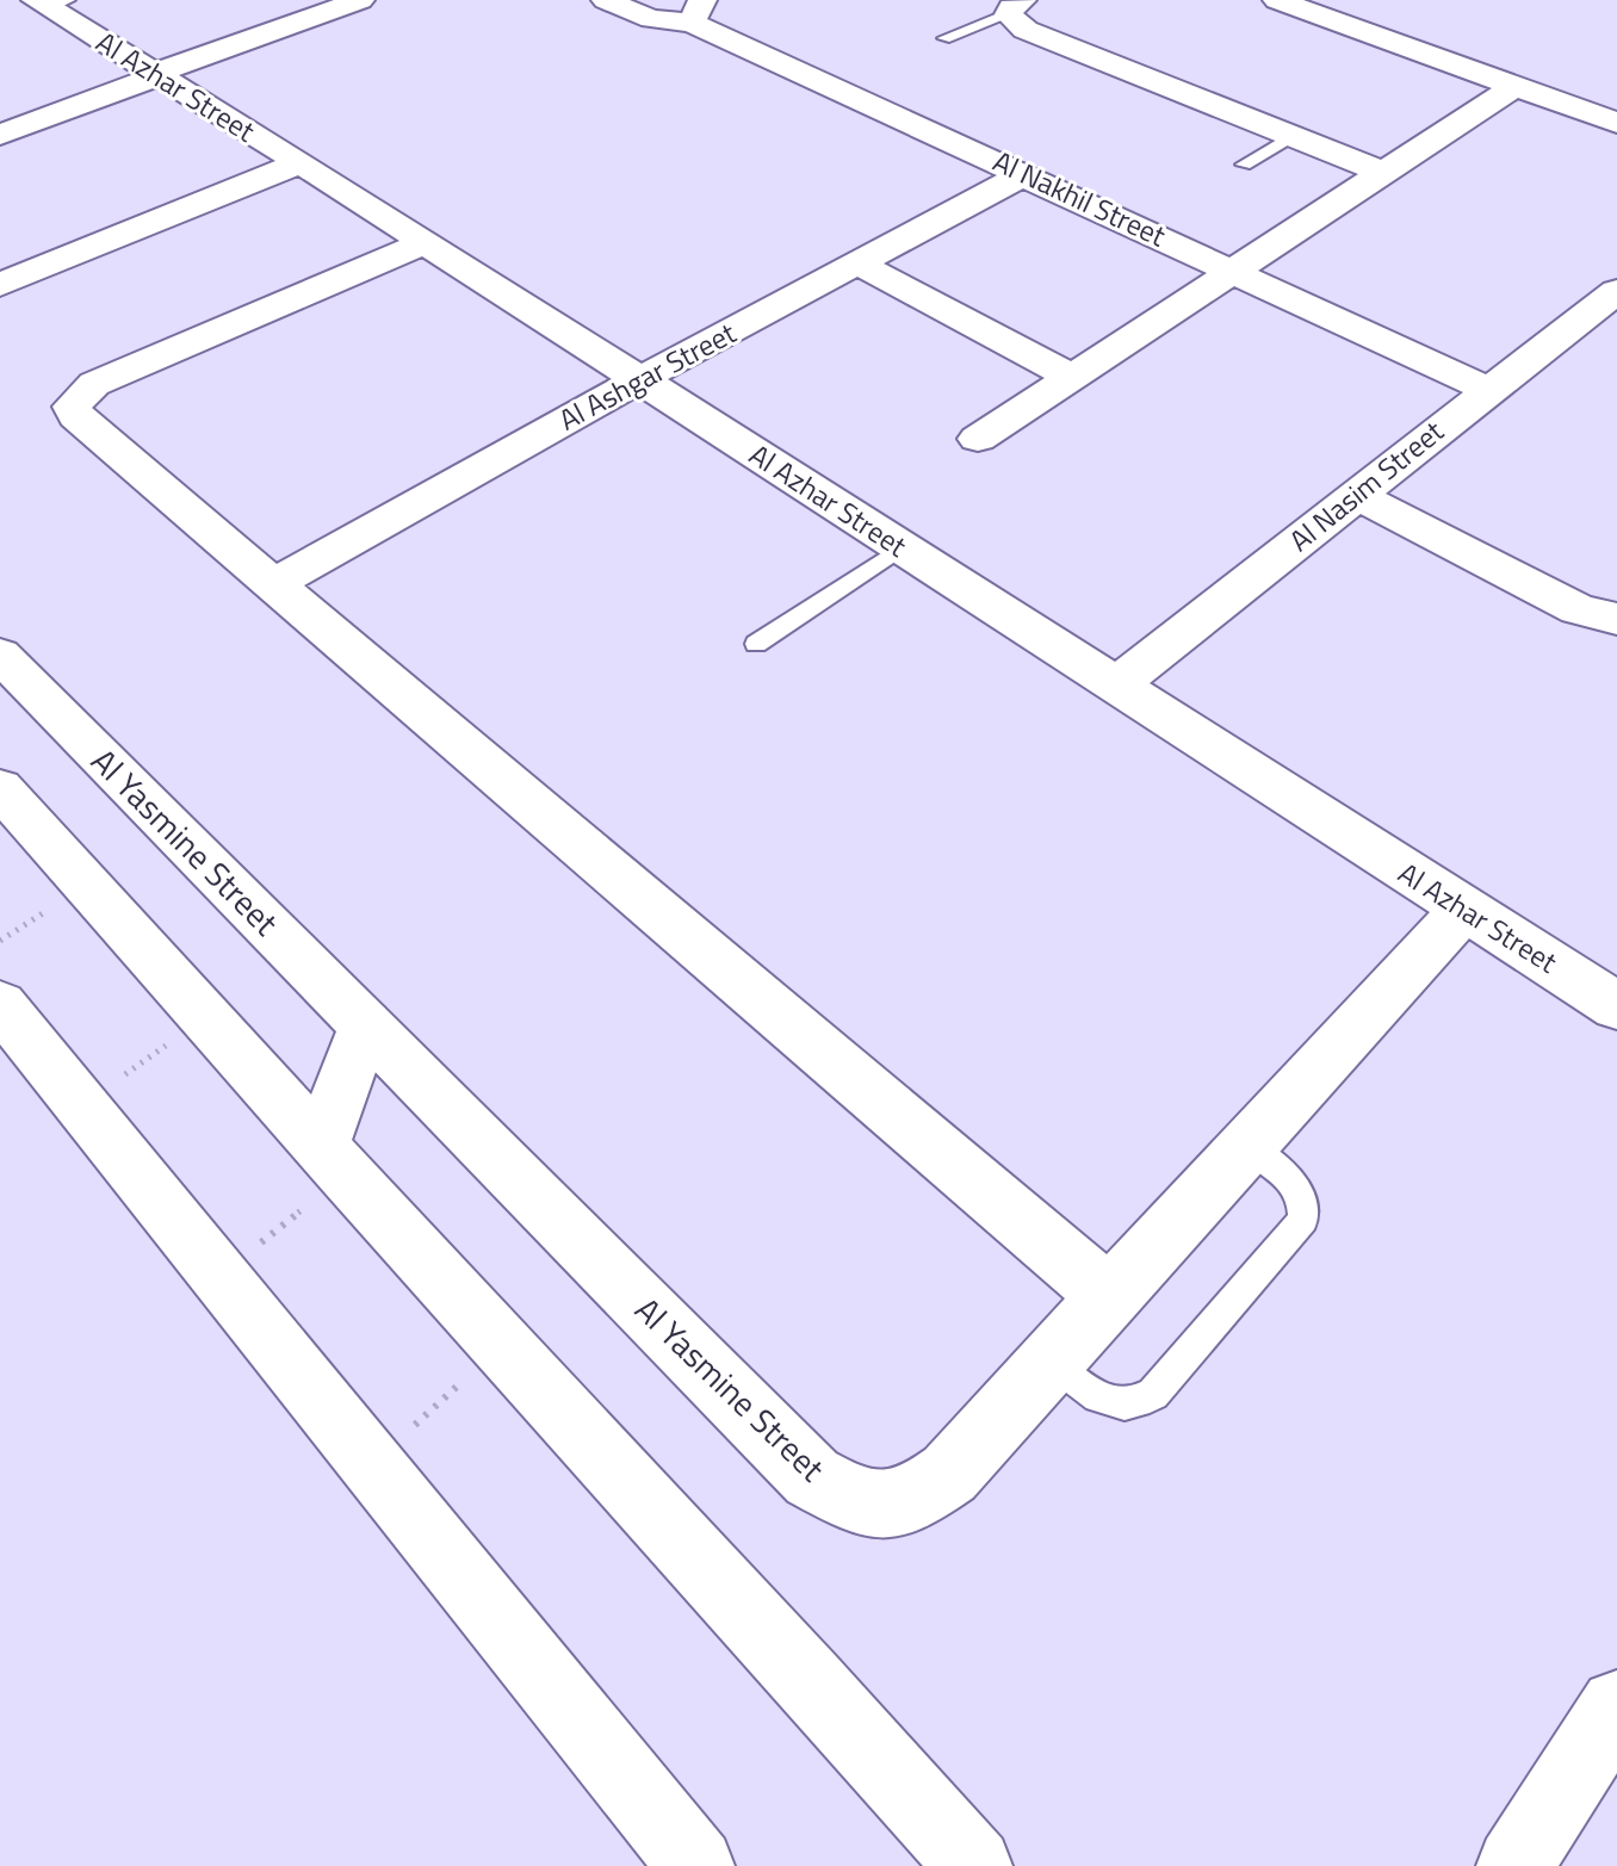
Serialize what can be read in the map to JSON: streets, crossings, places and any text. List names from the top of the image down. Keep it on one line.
{"streets":{"street":["Al Azhar Street","Al Nakhil Street","Al Ashgar Street","Al Nasim Street","Al Yasmine Street"]},"crossings":[["Al Azhar Street","Al Ashgar Street"],["Al Azhar Street","Al Nasim Street"],["Al Azhar Street","Al Yasmine Street"],["Al Nakhil Street","Al Ashgar Street"],["Al Nakhil Street","Al Nasim Street"]]}
